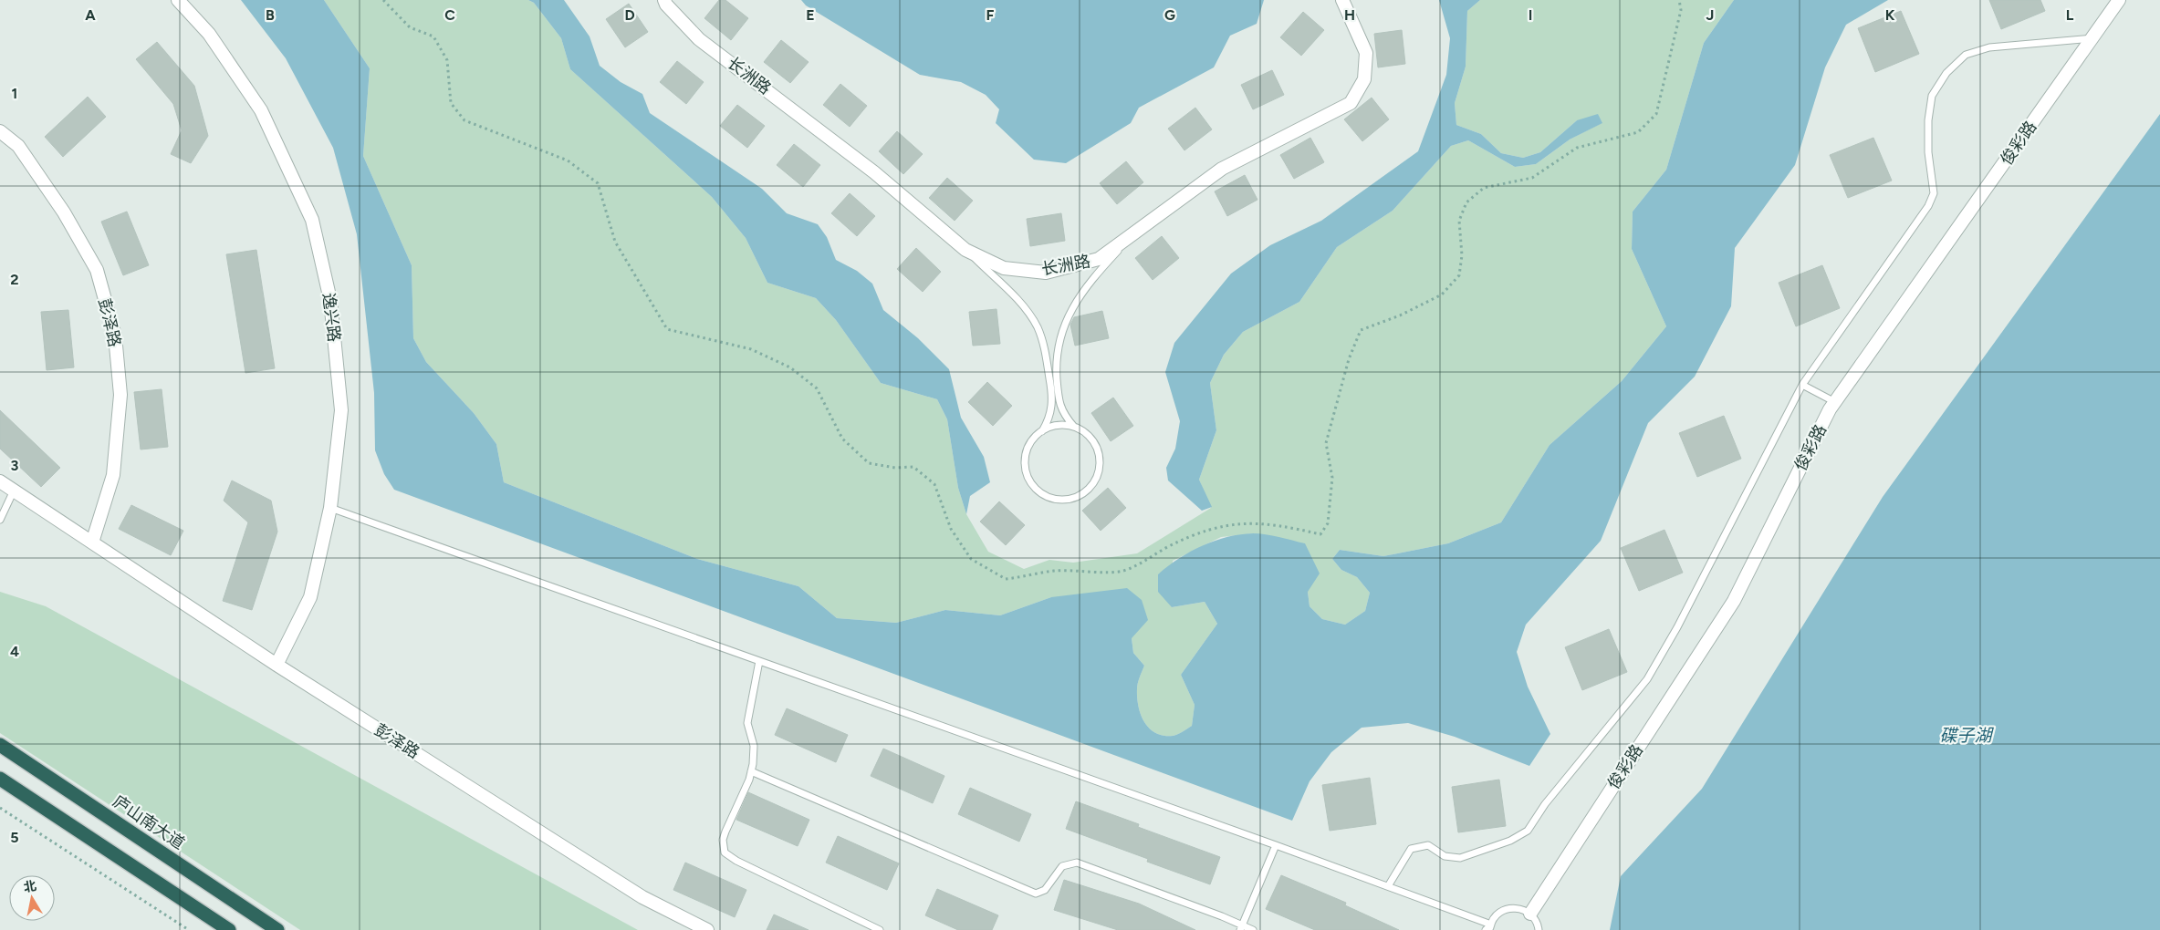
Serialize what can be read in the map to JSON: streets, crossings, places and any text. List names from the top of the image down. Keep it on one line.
{"streets":{"highway":["庐山南大道"],"street":["长洲路","俊彩路","逸兴路","彭泽路"]},"crossings":[["逸兴路","彭泽路"]],"water":["碟子湖"],"north":"top","grid":{"columns":["A","B","C","D","E","F","G","H","I","J","K","L"],"rows":["1","2","3","4","5"]}}
